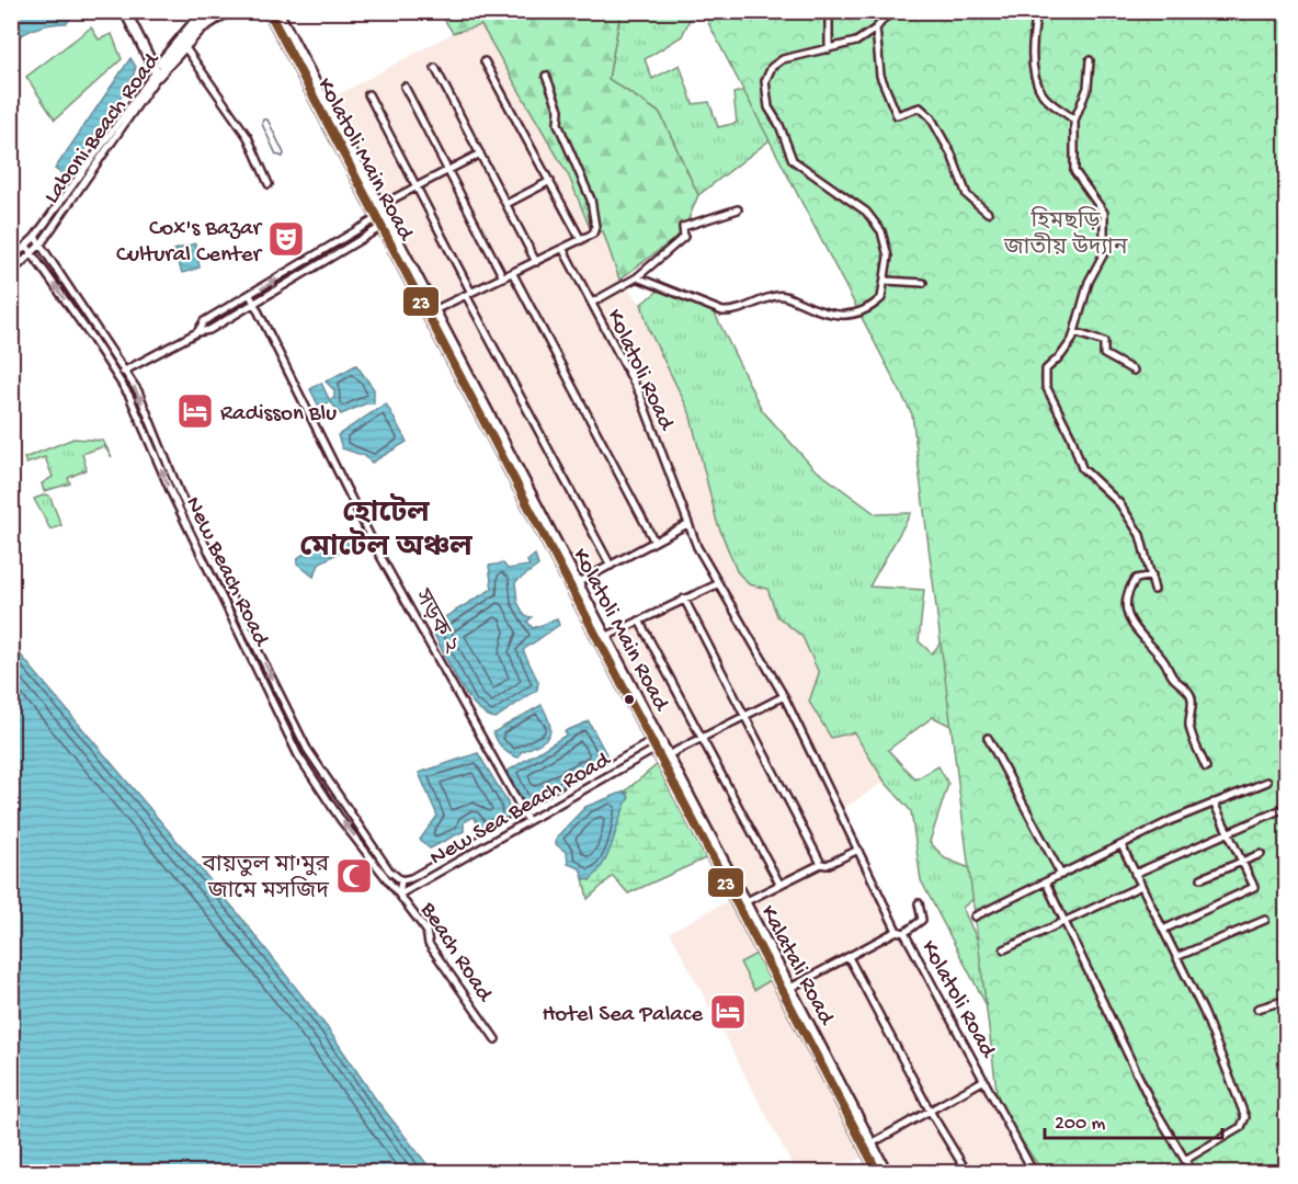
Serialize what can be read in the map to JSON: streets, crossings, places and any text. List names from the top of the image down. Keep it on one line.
{"streets":{"highway":["Laboni Beach Road","Kolatoli Main Road","Kalatali Road"],"street":["Kolatoli Road","New Beach Road","সড়ক ২","New Sea Beach Road","Beach Road"]},"crossings":[["Laboni Beach Road","New Beach Road"],["Kolatoli Main Road","New Sea Beach Road"],["Kolatoli Main Road","Kalatali Road"],["Kolatoli Road","Kalatali Road"],["New Beach Road","New Sea Beach Road"],["New Beach Road","Beach Road"],["সড়ক ২","New Sea Beach Road"],["New Sea Beach Road","Beach Road"],["New Sea Beach Road","Kalatali Road"]],"districts":["হোটেল মোটেল অঞ্চল"],"parks":["হিমছড়ি জাতীয় উদ্যান"],"places":{"theatre":["Cox's Bazar Cultural Center"],"hotel":["Radisson Blu","Hotel Sea Palace"],"mosque":["বায়তুল মা'মুর জামে মসজিদ"]},"lines":["transit line 23"],"scale_bar":"200 m"}
